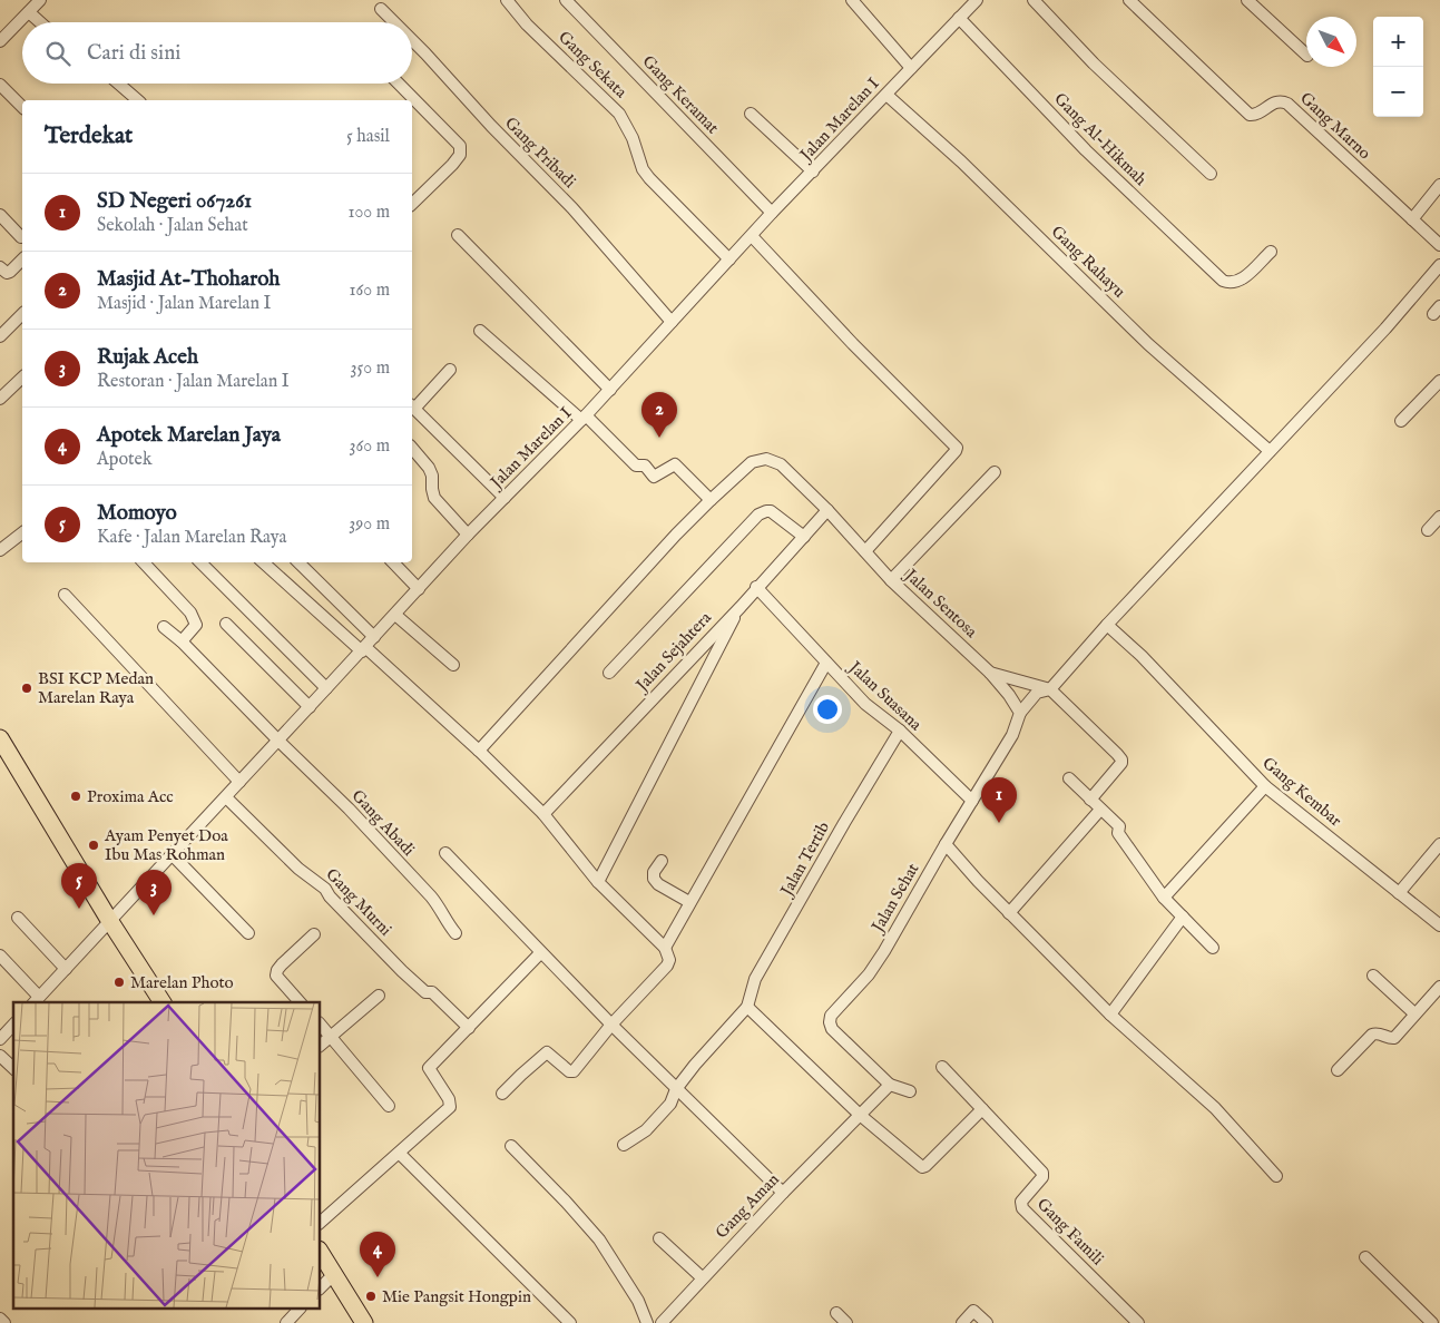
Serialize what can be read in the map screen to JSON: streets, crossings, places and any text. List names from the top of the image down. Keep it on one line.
{"streets":{"street":["Gang Sekata","Gang Keramat","Jalan Marelan I","Gang Marno","Gang Al-Hikmah","Gang Pribadi","Gang Rahayu","Jalan Sentosa","Jalan Sejahtera","Jalan Suasana","Gang Kembar","Gang Abadi","Jalan Tertib","Jalan Sehat","Gang Murni","Gang Aman","Gang Famili"]},"crossings":[["Gang Sekata","Jalan Marelan I"],["Gang Keramat","Jalan Marelan I"],["Jalan Marelan I","Gang Al-Hikmah"],["Jalan Marelan I","Gang Pribadi"],["Jalan Marelan I","Gang Rahayu"],["Jalan Marelan I","Gang Abadi"],["Jalan Marelan I","Gang Murni"],["Jalan Sentosa","Jalan Sejahtera"],["Jalan Sejahtera","Jalan Suasana"],["Jalan Suasana","Jalan Tertib"],["Jalan Suasana","Jalan Sehat"]],"places":["BSI KCP Medan Marelan Raya","Proxima Acc","Ayam Penyet Doa Ibu Mas Rohman","Marelan Photo","Mie Pangsit Hongpin"],"north":"bottom right","page":{"map_buttons":["+","−"],"search":"Cari di sini","heading":["Terdekat","5 hasil"],"list":[{"mark":"1","name":"SD Negeri 067261","note":"Sekolah · Jalan Sehat","value":"100 m"},{"mark":"2","name":"Masjid At-Thoharoh","note":"Masjid · Jalan Marelan I","value":"160 m"},{"mark":"3","name":"Rujak Aceh","note":"Restoran · Jalan Marelan I","value":"350 m"},{"mark":"4","name":"Apotek Marelan Jaya","note":"Apotek","value":"360 m"},{"mark":"5","name":"Momoyo","note":"Kafe · Jalan Marelan Raya","value":"390 m"}],"pins":["2","1","5","3","4"]}}
